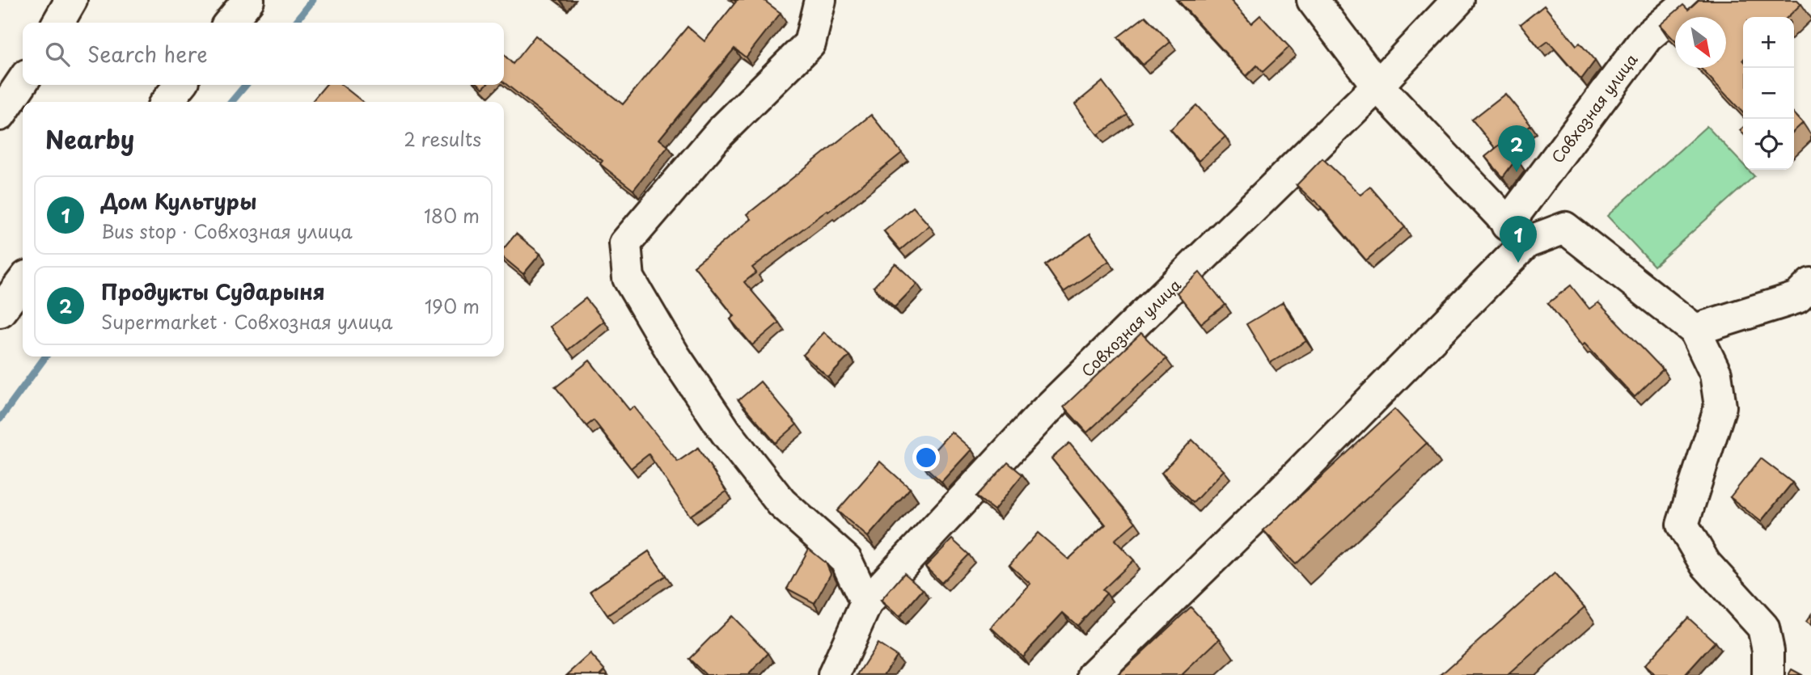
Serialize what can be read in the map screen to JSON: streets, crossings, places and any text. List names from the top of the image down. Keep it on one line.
{"streets":{"main road":["Совхозная улица"]},"north":"bottom right","page":{"map_buttons":["+","−"],"search":"Search here","heading":["Nearby","2 results"],"pins":["2","1"],"list":[{"mark":"1","name":"Дом Культуры","note":"Bus stop · Совхозная улица","value":"180 m"},{"mark":"2","name":"Продукты Сударыня","note":"Supermarket · Совхозная улица","value":"190 m"}]}}
